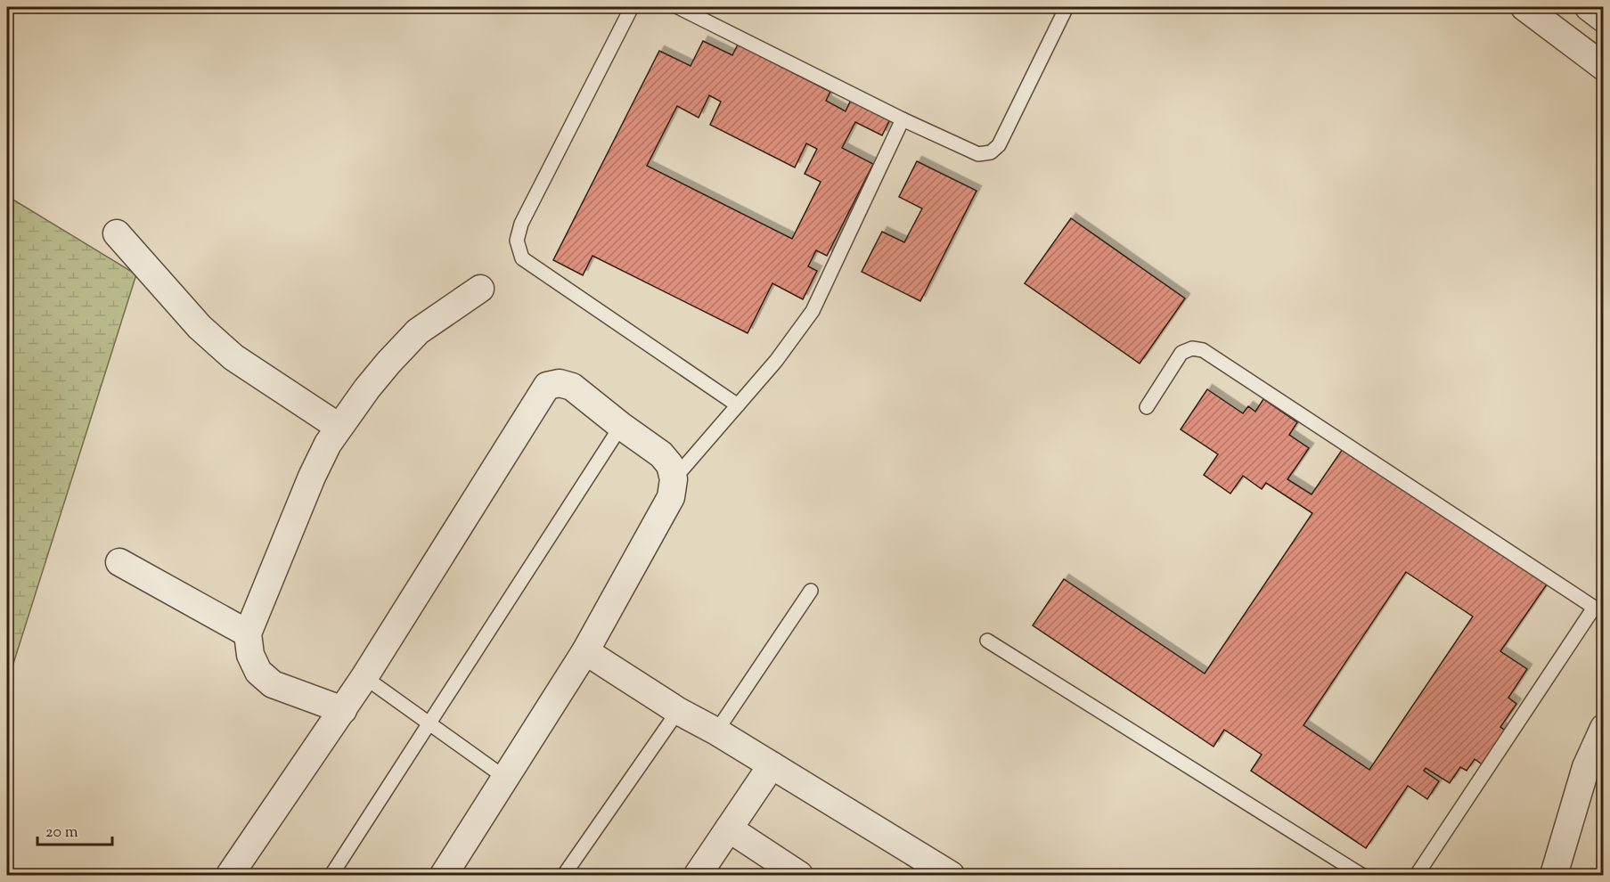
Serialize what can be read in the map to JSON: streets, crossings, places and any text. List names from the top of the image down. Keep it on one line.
{"scale_bar":"20 m"}
